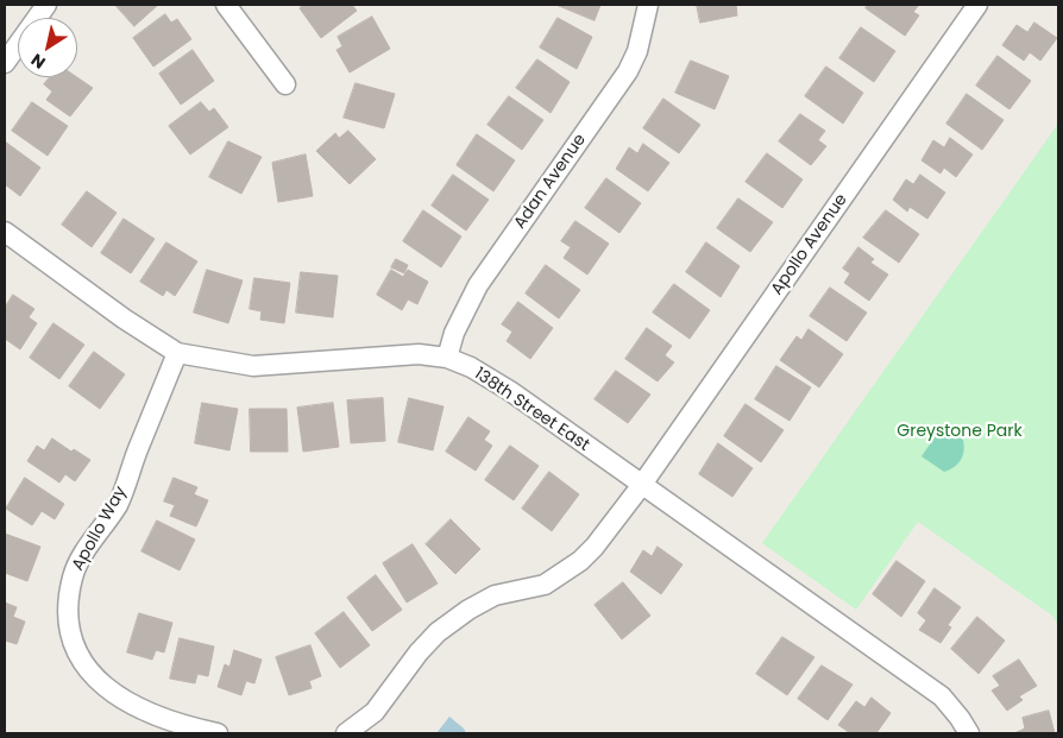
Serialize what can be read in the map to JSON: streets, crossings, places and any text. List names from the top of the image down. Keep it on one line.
{"streets":{"street":["Adan Avenue","Apollo Avenue","138th Street East","Apollo Way"]},"crossings":[["Adan Avenue","138th Street East"],["Apollo Avenue","138th Street East"],["138th Street East","Apollo Way"]],"parks":["Greystone Park"],"north":"bottom left"}
